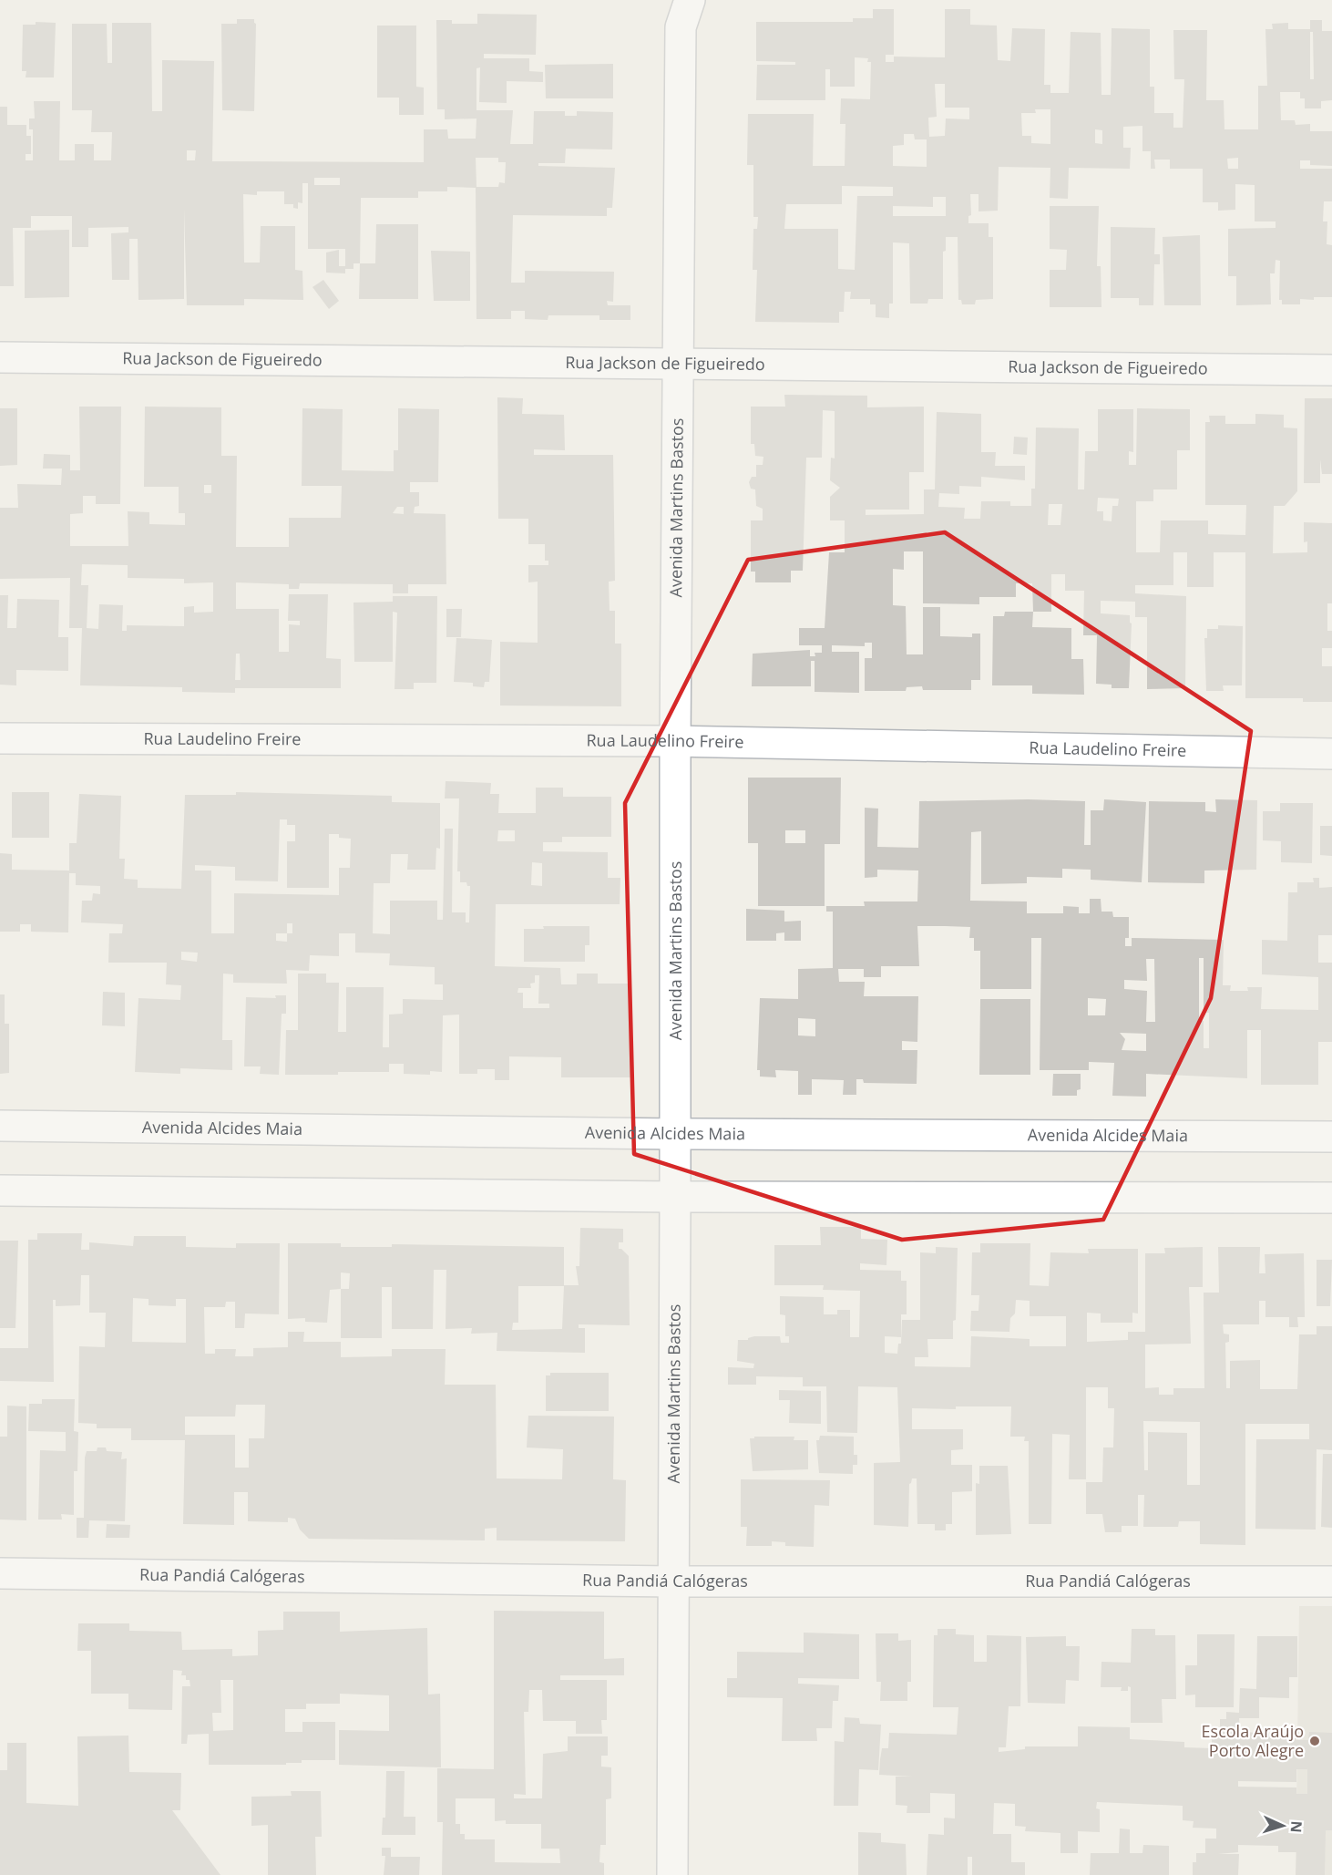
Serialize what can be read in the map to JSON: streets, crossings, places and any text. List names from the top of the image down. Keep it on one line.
{"streets":{"street":["Rua Jackson de Figueiredo","Avenida Martins Bastos","Rua Laudelino Freire","Avenida Alcides Maia","Rua Pandiá Calógeras"]},"crossings":[["Rua Jackson de Figueiredo","Avenida Martins Bastos"],["Avenida Martins Bastos","Rua Laudelino Freire"],["Avenida Martins Bastos","Avenida Alcides Maia"],["Avenida Martins Bastos","Rua Pandiá Calógeras"]],"places":["Escola Araújo Porto Alegre"],"north":"right"}
